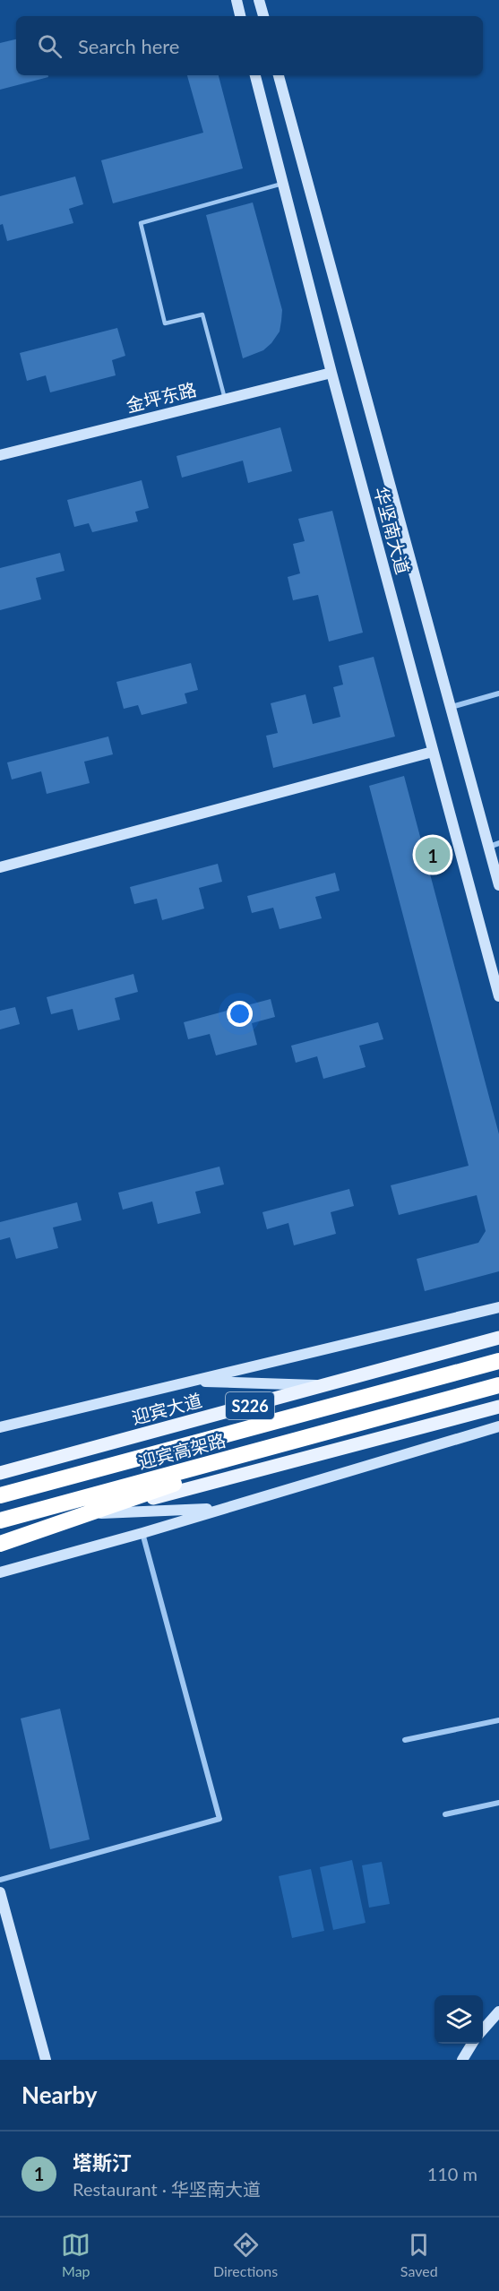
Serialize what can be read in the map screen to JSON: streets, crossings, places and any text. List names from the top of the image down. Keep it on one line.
{"streets":{"highway":["迎宾高架路"],"main road":["S226","迎宾大道"],"street":["金坪东路","华坚南大道"]},"crossings":[["金坪东路","华坚南大道"]],"page":{"search":"Search here","pins":"1","heading":"Nearby","list":[{"mark":"1","name":"塔斯汀","note":"Restaurant · 华坚南大道","value":"110 m"}],"nav":["Map","Directions","Saved"]}}
